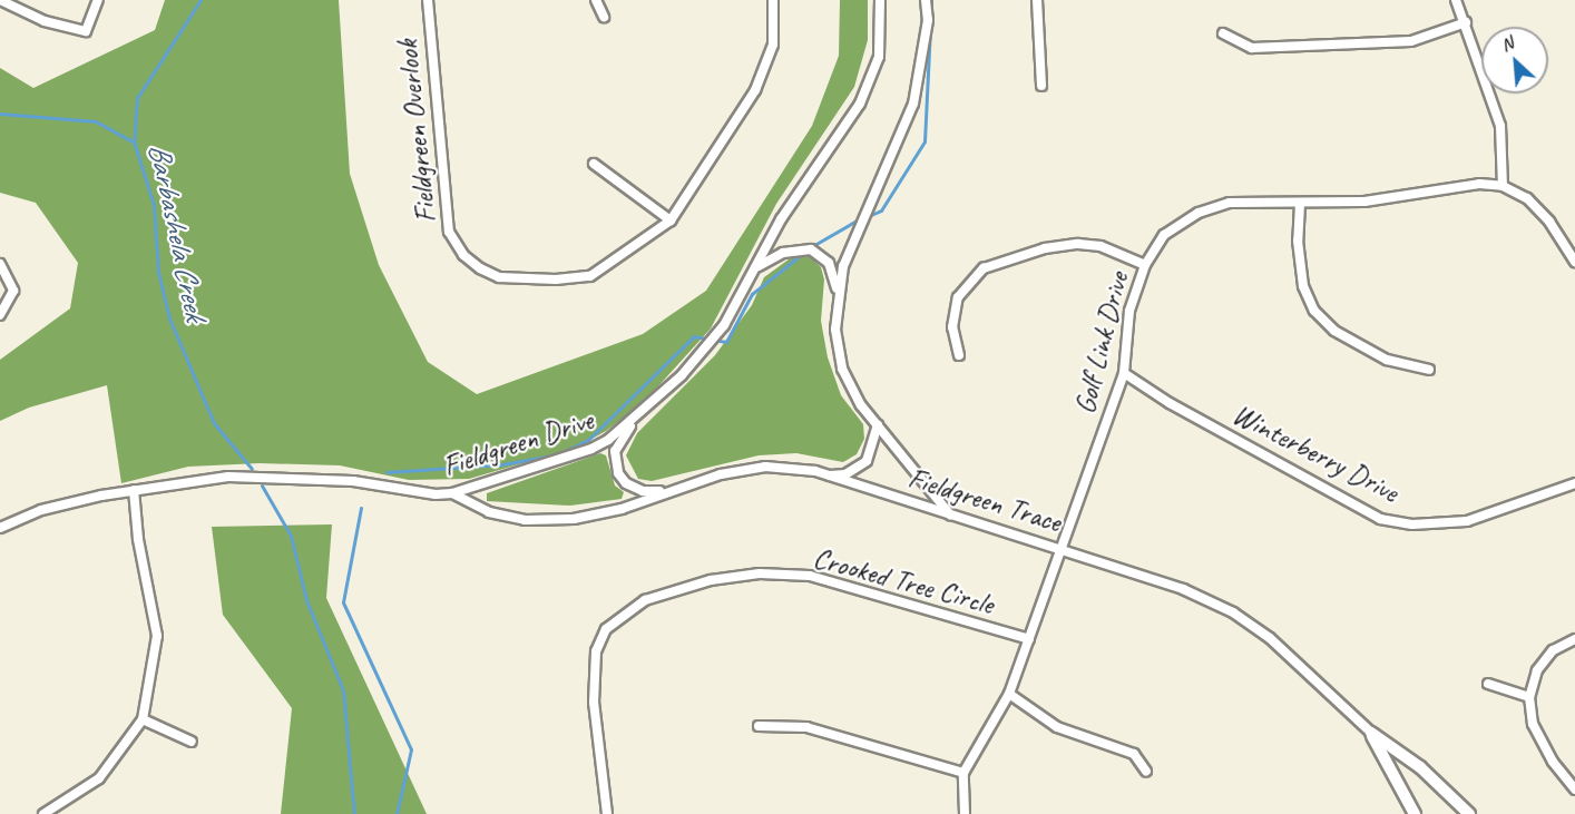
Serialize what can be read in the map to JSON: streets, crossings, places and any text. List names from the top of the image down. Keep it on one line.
{"streets":{"street":["Fieldgreen Overlook","Golf Link Drive","Fieldgreen Drive","Winterberry Drive","Fieldgreen Trace","Crooked Tree Circle"]},"crossings":[["Golf Link Drive","Winterberry Drive"],["Golf Link Drive","Fieldgreen Trace"],["Golf Link Drive","Crooked Tree Circle"],["Fieldgreen Drive","Fieldgreen Trace"]],"water":["Barbashela Creek"],"north":"top left"}
